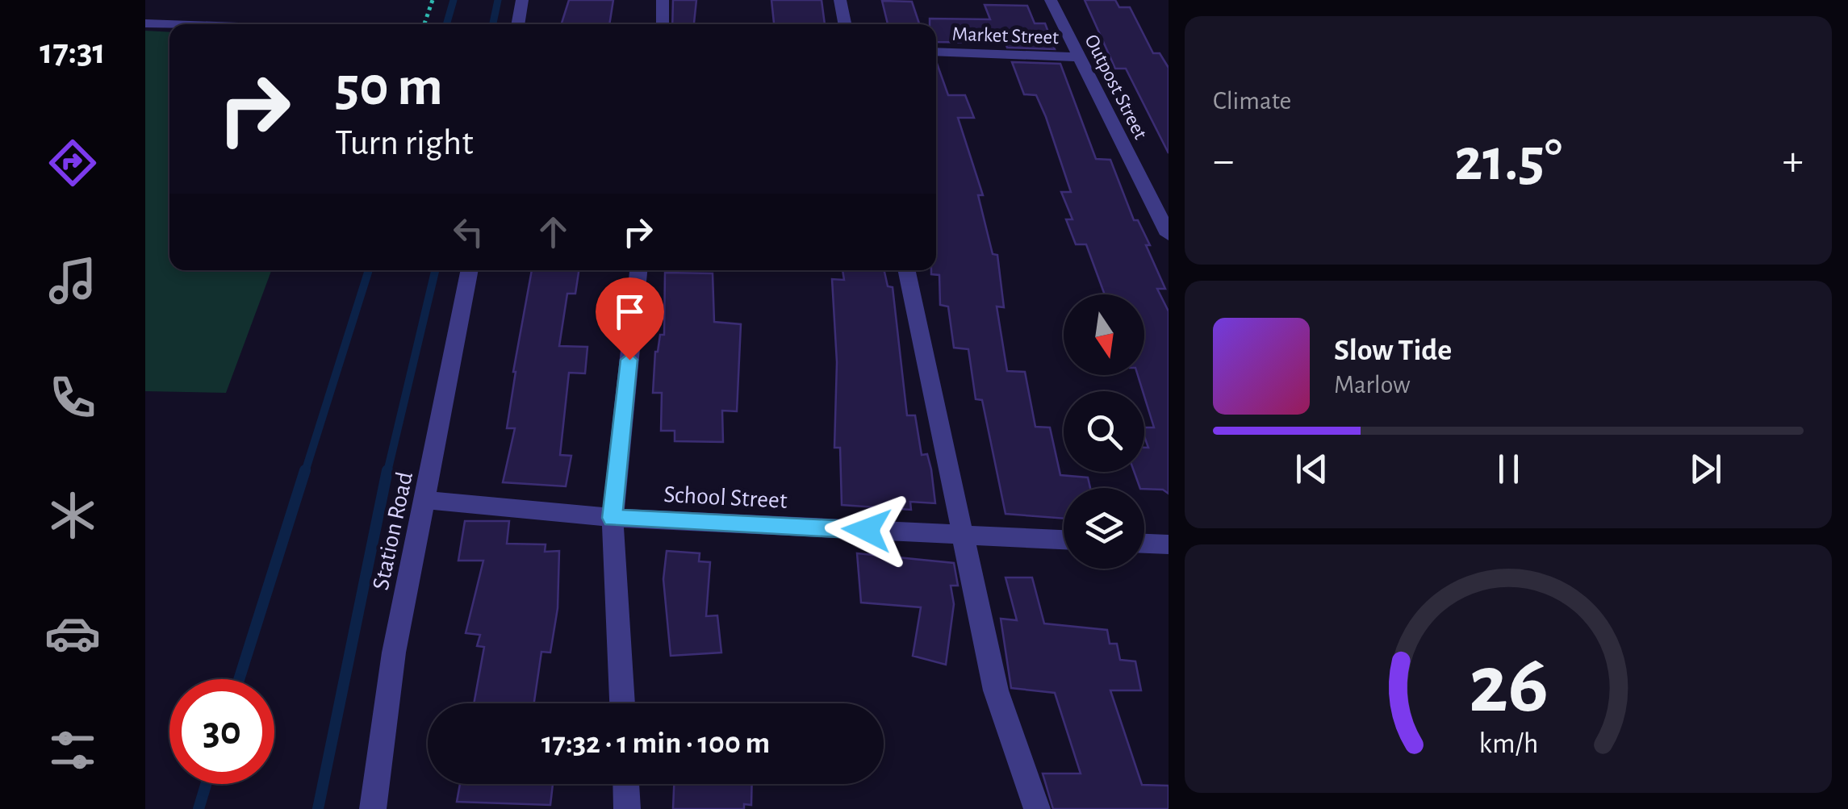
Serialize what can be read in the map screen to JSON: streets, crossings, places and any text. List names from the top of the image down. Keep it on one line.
{"streets":{"street":["Market Street","Outpost Street","School Street","Station Road"]},"crossings":[["Market Street","Outpost Street"],["School Street","Station Road"]],"north":"bottom","page":{"tabs":"17:31","tile":"Climate","turn":["50 m","Turn right"],"heat":["−","21.5°","+"],"song":["Slow Tide","Marlow"],"limit":"30","trip":"17:32 · 1 min · 100 m","gauge":["26","km/h"]}}
